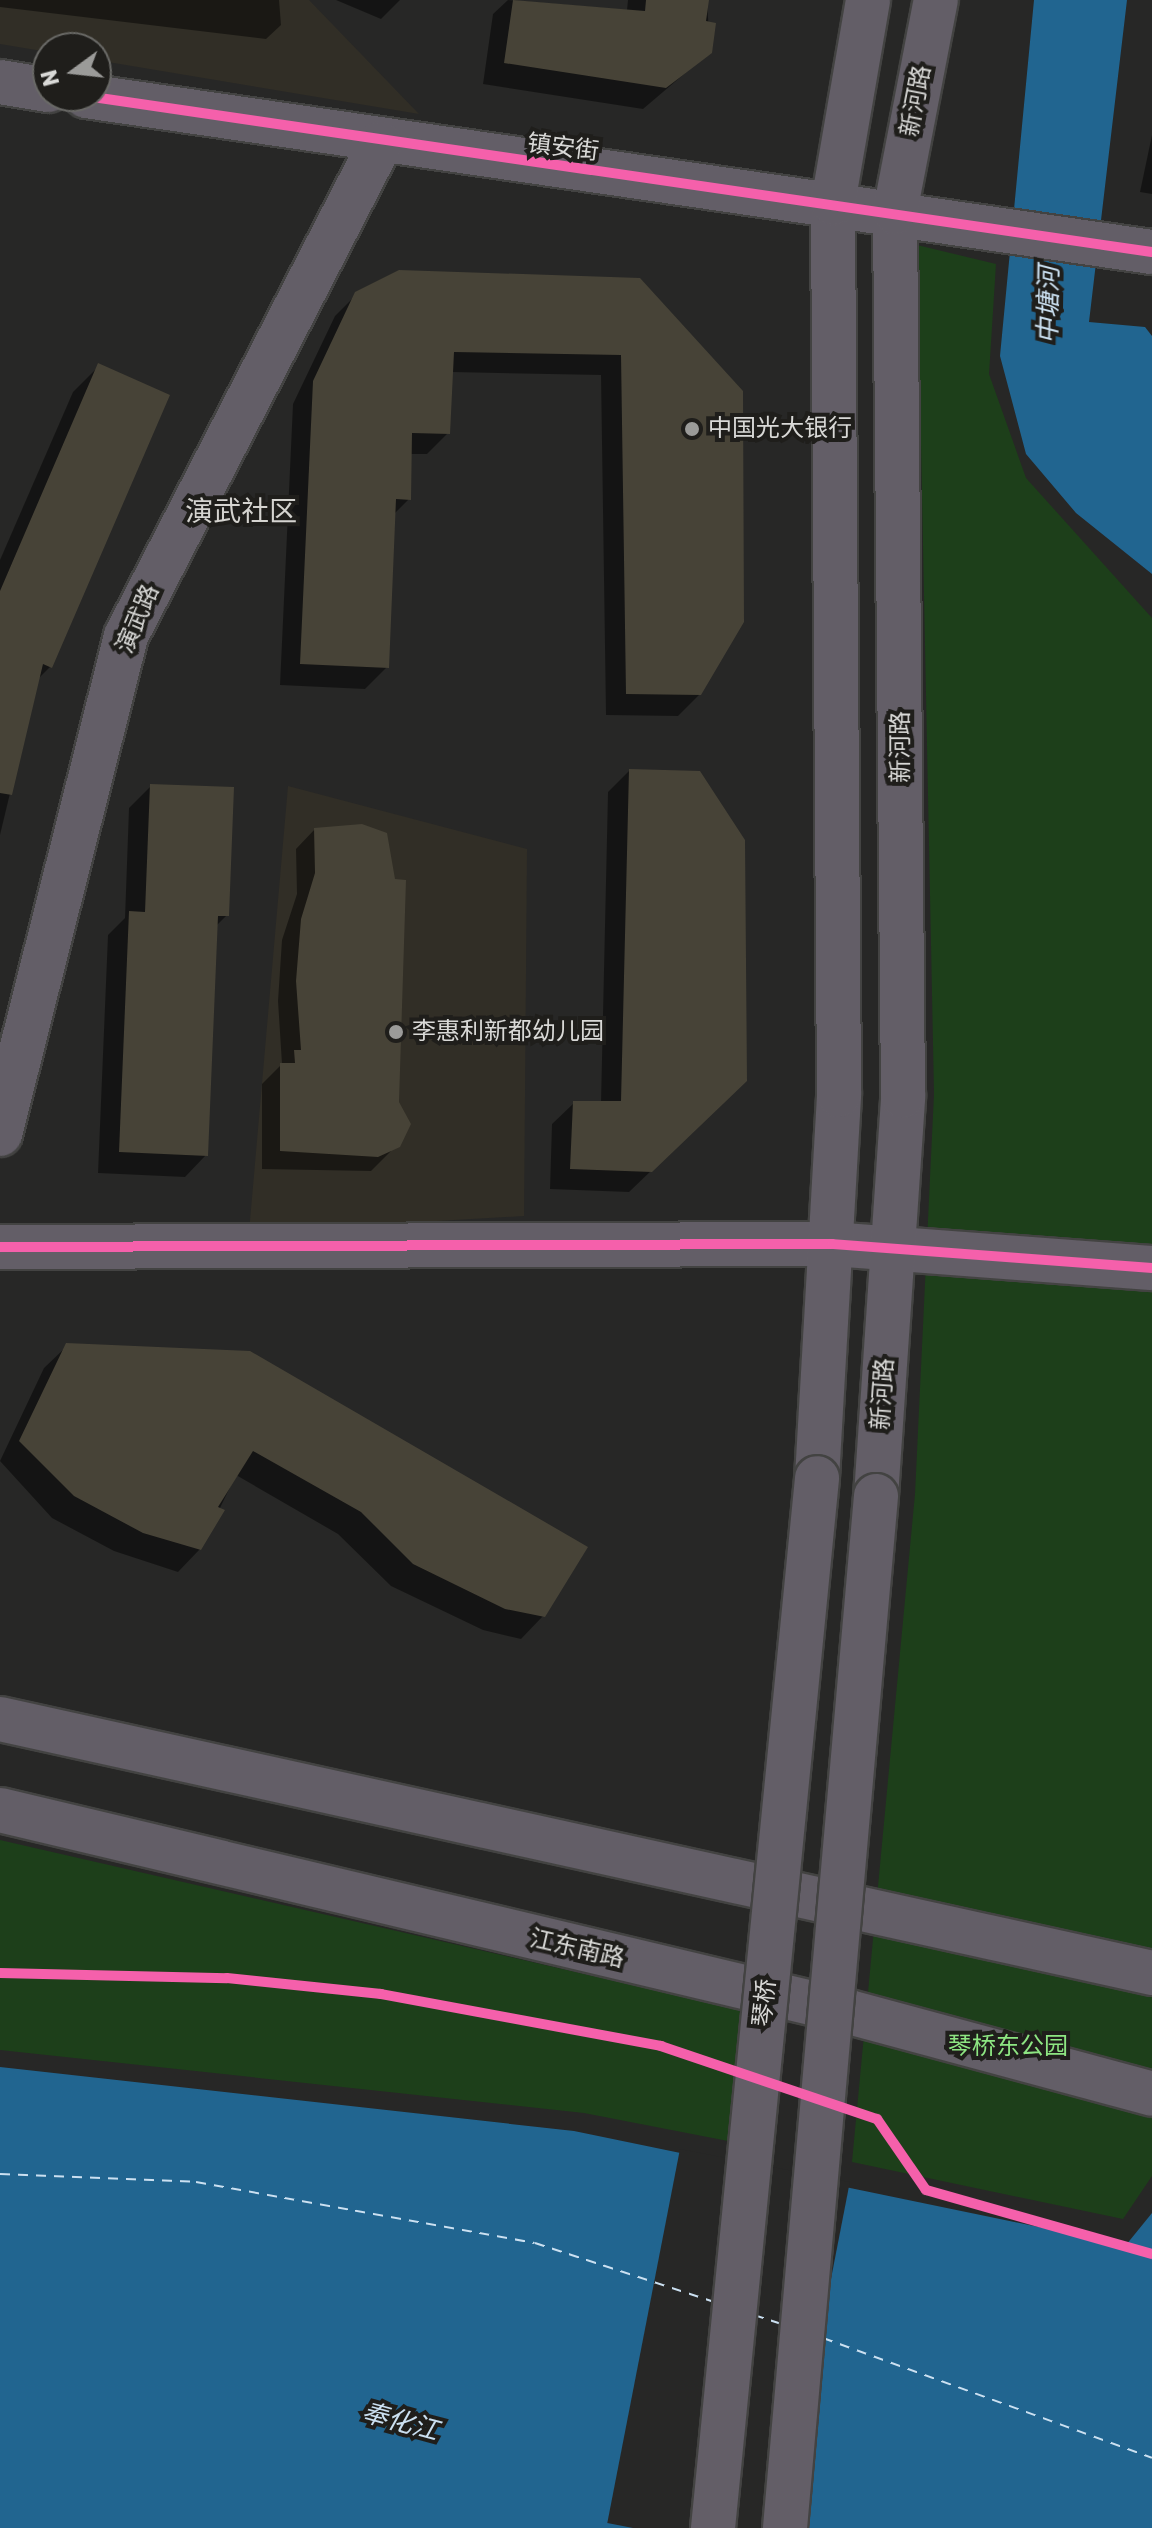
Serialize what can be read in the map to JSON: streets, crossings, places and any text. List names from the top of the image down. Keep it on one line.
{"streets":{"main road":["新河路","镇安街","演武路","江东南路","琴桥"]},"crossings":[["新河路","镇安街"],["镇安街","演武路"]],"districts":["演武社区"],"water":["中塘河","奉化江"],"parks":["琴桥东公园"],"places":["中国光大银行","李惠利新都幼儿园"],"north":"left"}
